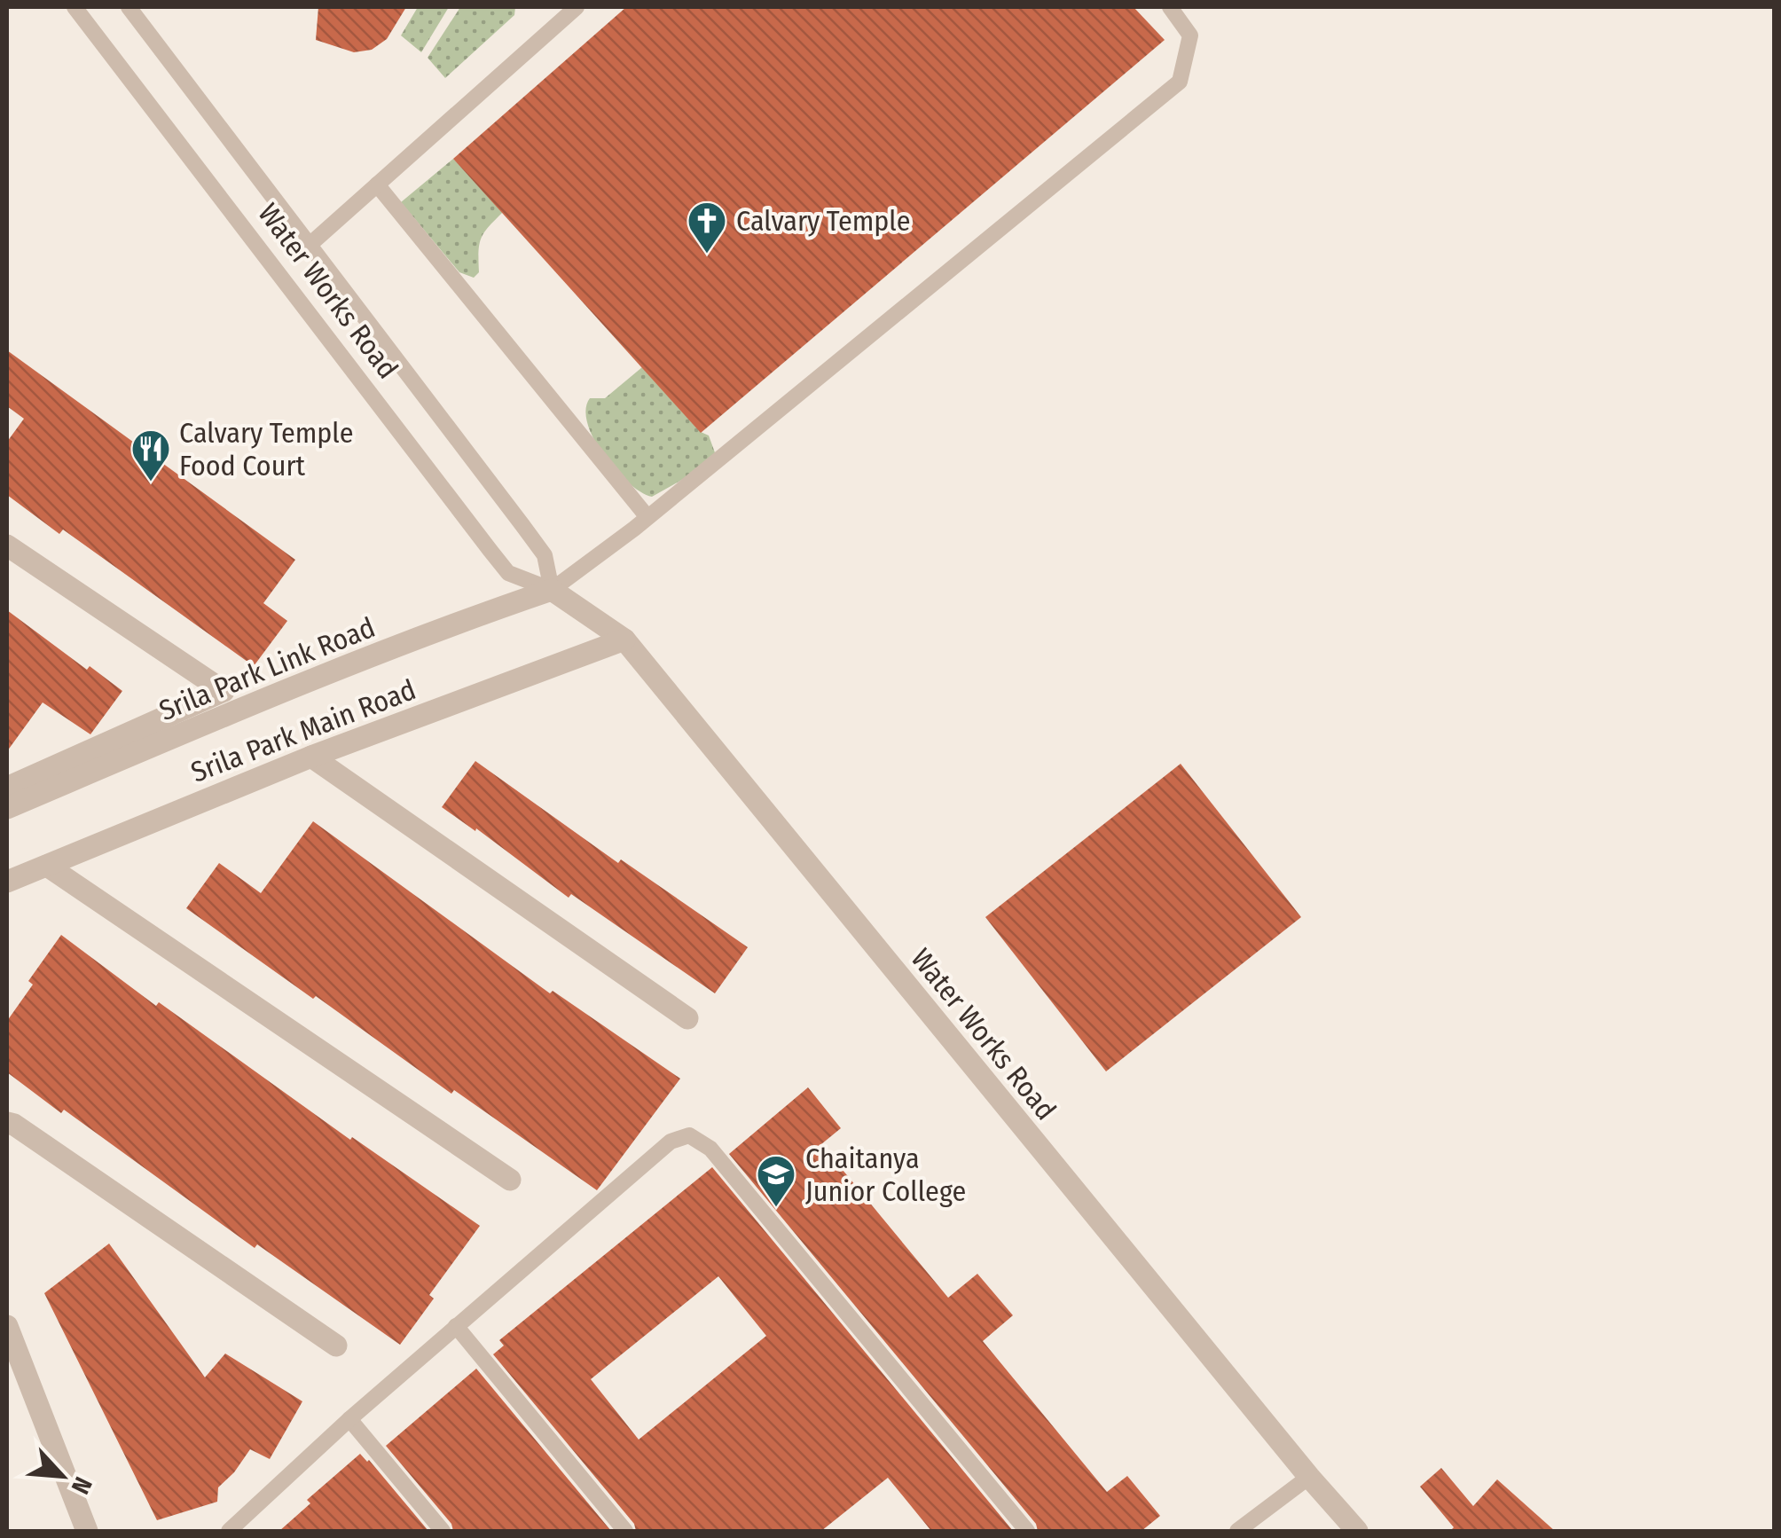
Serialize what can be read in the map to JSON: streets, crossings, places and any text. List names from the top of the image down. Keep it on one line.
{"streets":{"street":["Water Works Road","Srila Park Link Road","Srila Park Main Road"]},"crossings":[["Water Works Road","Srila Park Link Road"],["Water Works Road","Srila Park Main Road"]],"places":{"church":["Calvary Temple"],"restaurant":["Calvary Temple Food Court"],"school or university":["Chaitanya Junior College"]},"north":"bottom right"}
